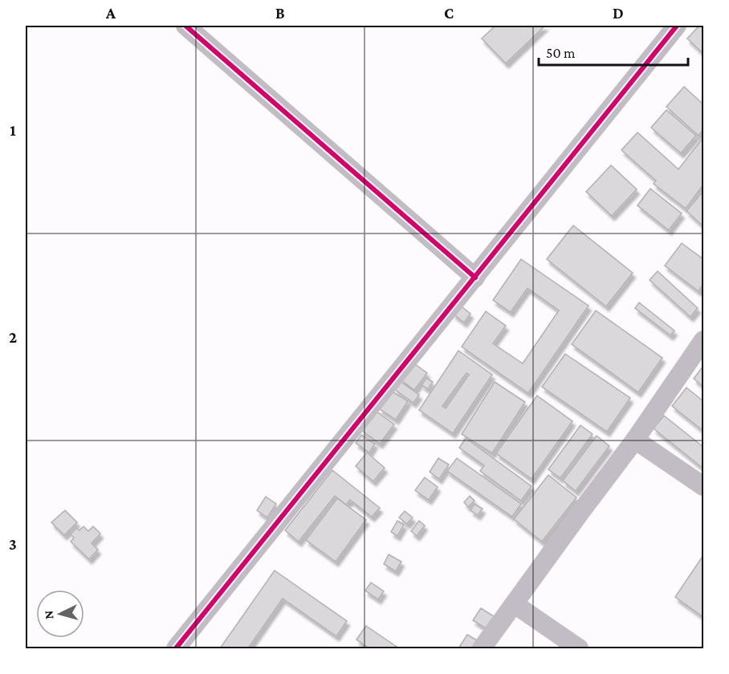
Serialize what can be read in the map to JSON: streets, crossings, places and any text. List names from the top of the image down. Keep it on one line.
{"scale_bar":"50 m","north":"left","grid":{"columns":["A","B","C","D"],"rows":["1","2","3"]}}
